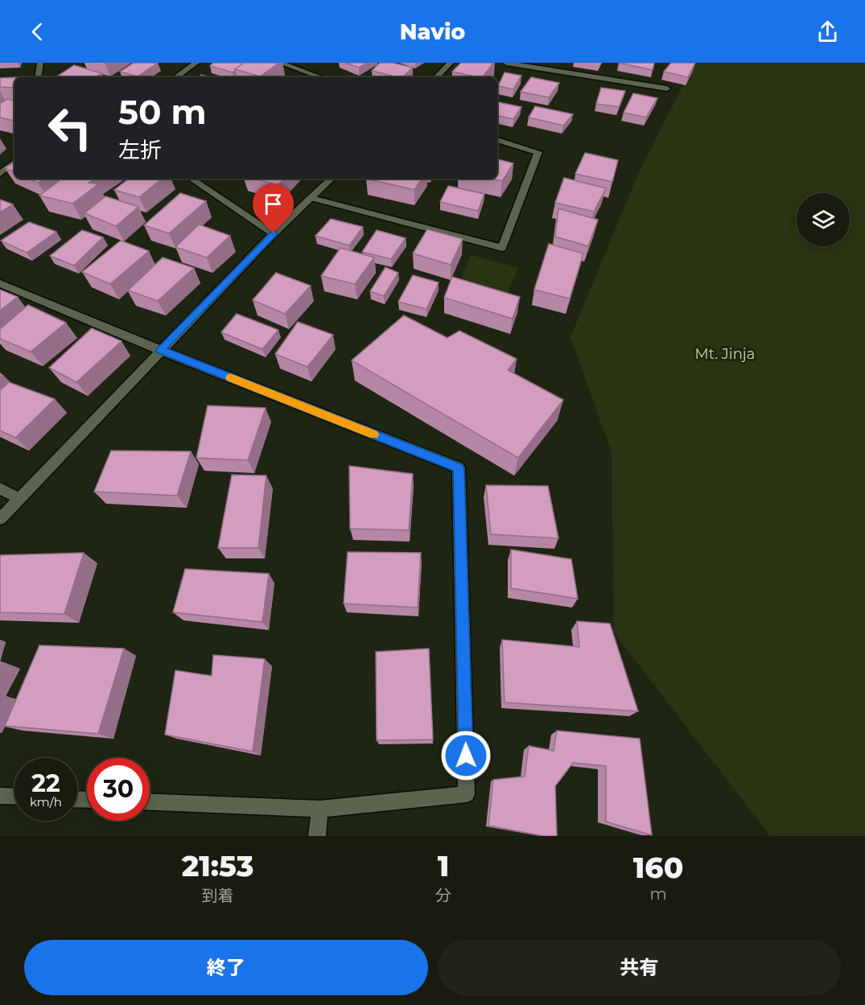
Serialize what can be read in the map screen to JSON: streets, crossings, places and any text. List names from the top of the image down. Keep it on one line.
{"parks":["Mt. Jinja"],"page":{"header":"Navio","turn":["50 m","左折"],"speed":"22 km/h","limit":"30","eta":["21:53","到着","1","分","160","m"],"buttons":["終了","共有"]}}
